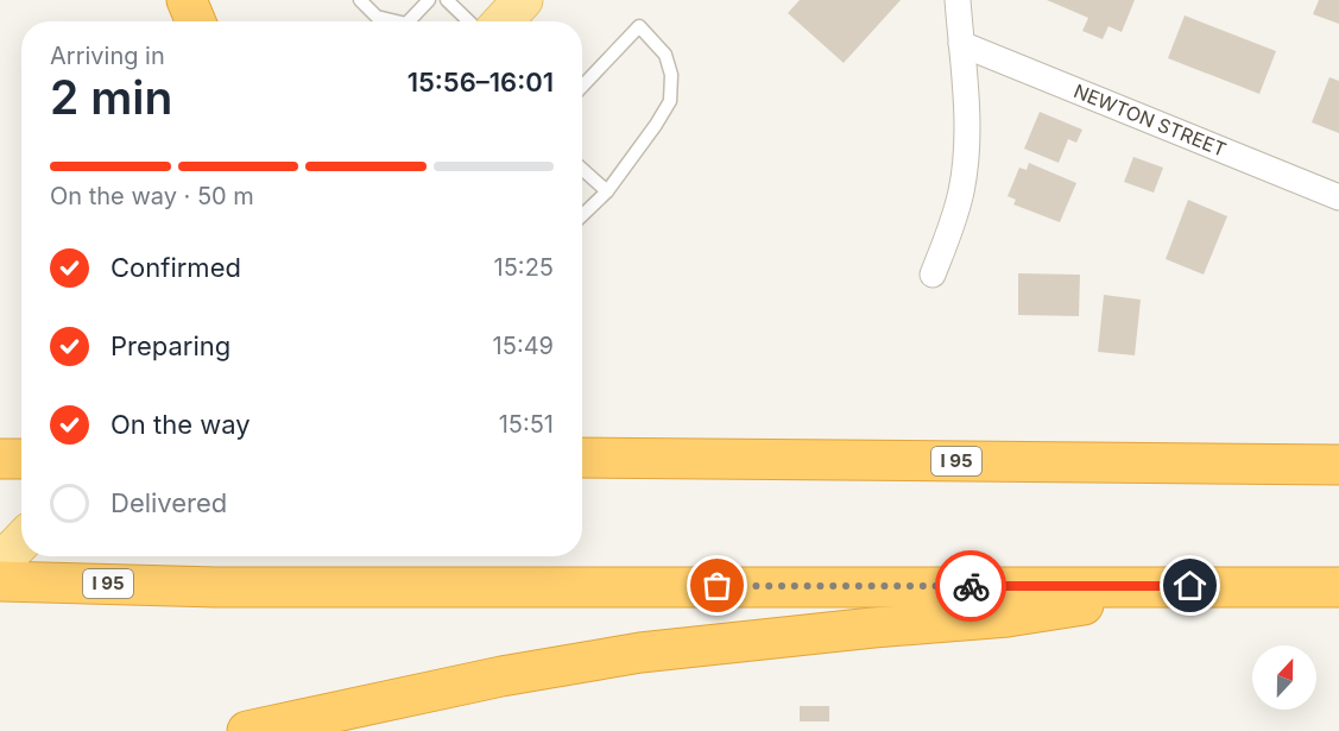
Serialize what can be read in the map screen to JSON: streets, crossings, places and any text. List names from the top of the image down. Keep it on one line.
{"streets":{"highway":["I 95"],"street":["NEWTON STREET"]},"north":"top","page":{"heading":["2 min","Arriving in","15:56–16:01"],"bar":"On the way · 50 m","list":[["Confirmed","15:25"],["Preparing","15:49"],["On the way","15:51"],"Delivered"]}}
